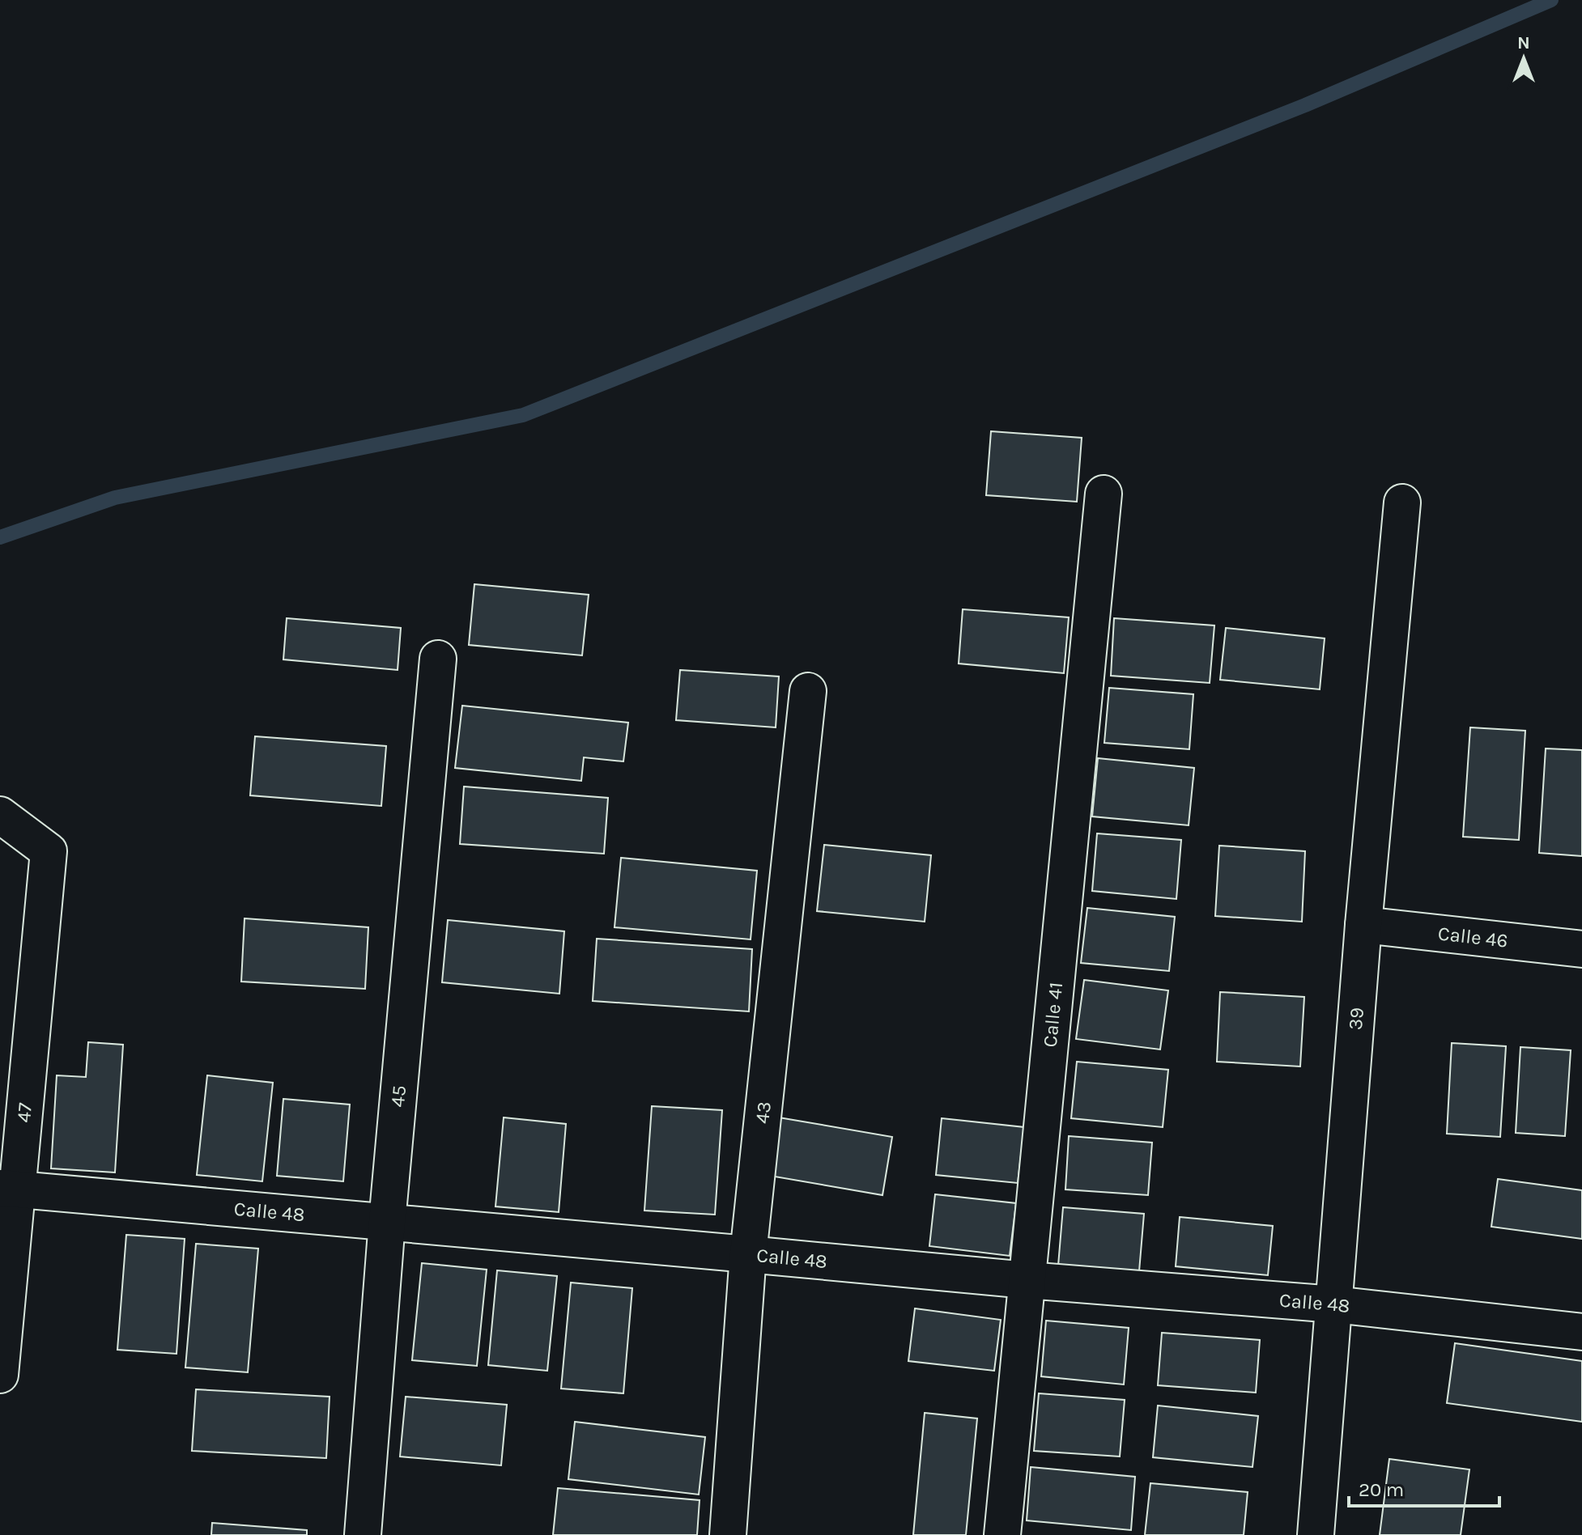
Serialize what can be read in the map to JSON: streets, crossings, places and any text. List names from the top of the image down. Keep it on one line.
{"streets":{"street":["Calle 46","Calle 41","39","45","47","43","Calle 48"]},"crossings":[["Calle 46","39"],["Calle 41","Calle 48"],["39","Calle 48"],["45","Calle 48"],["47","Calle 48"],["43","Calle 48"]],"scale_bar":"20 m","north":"top"}
